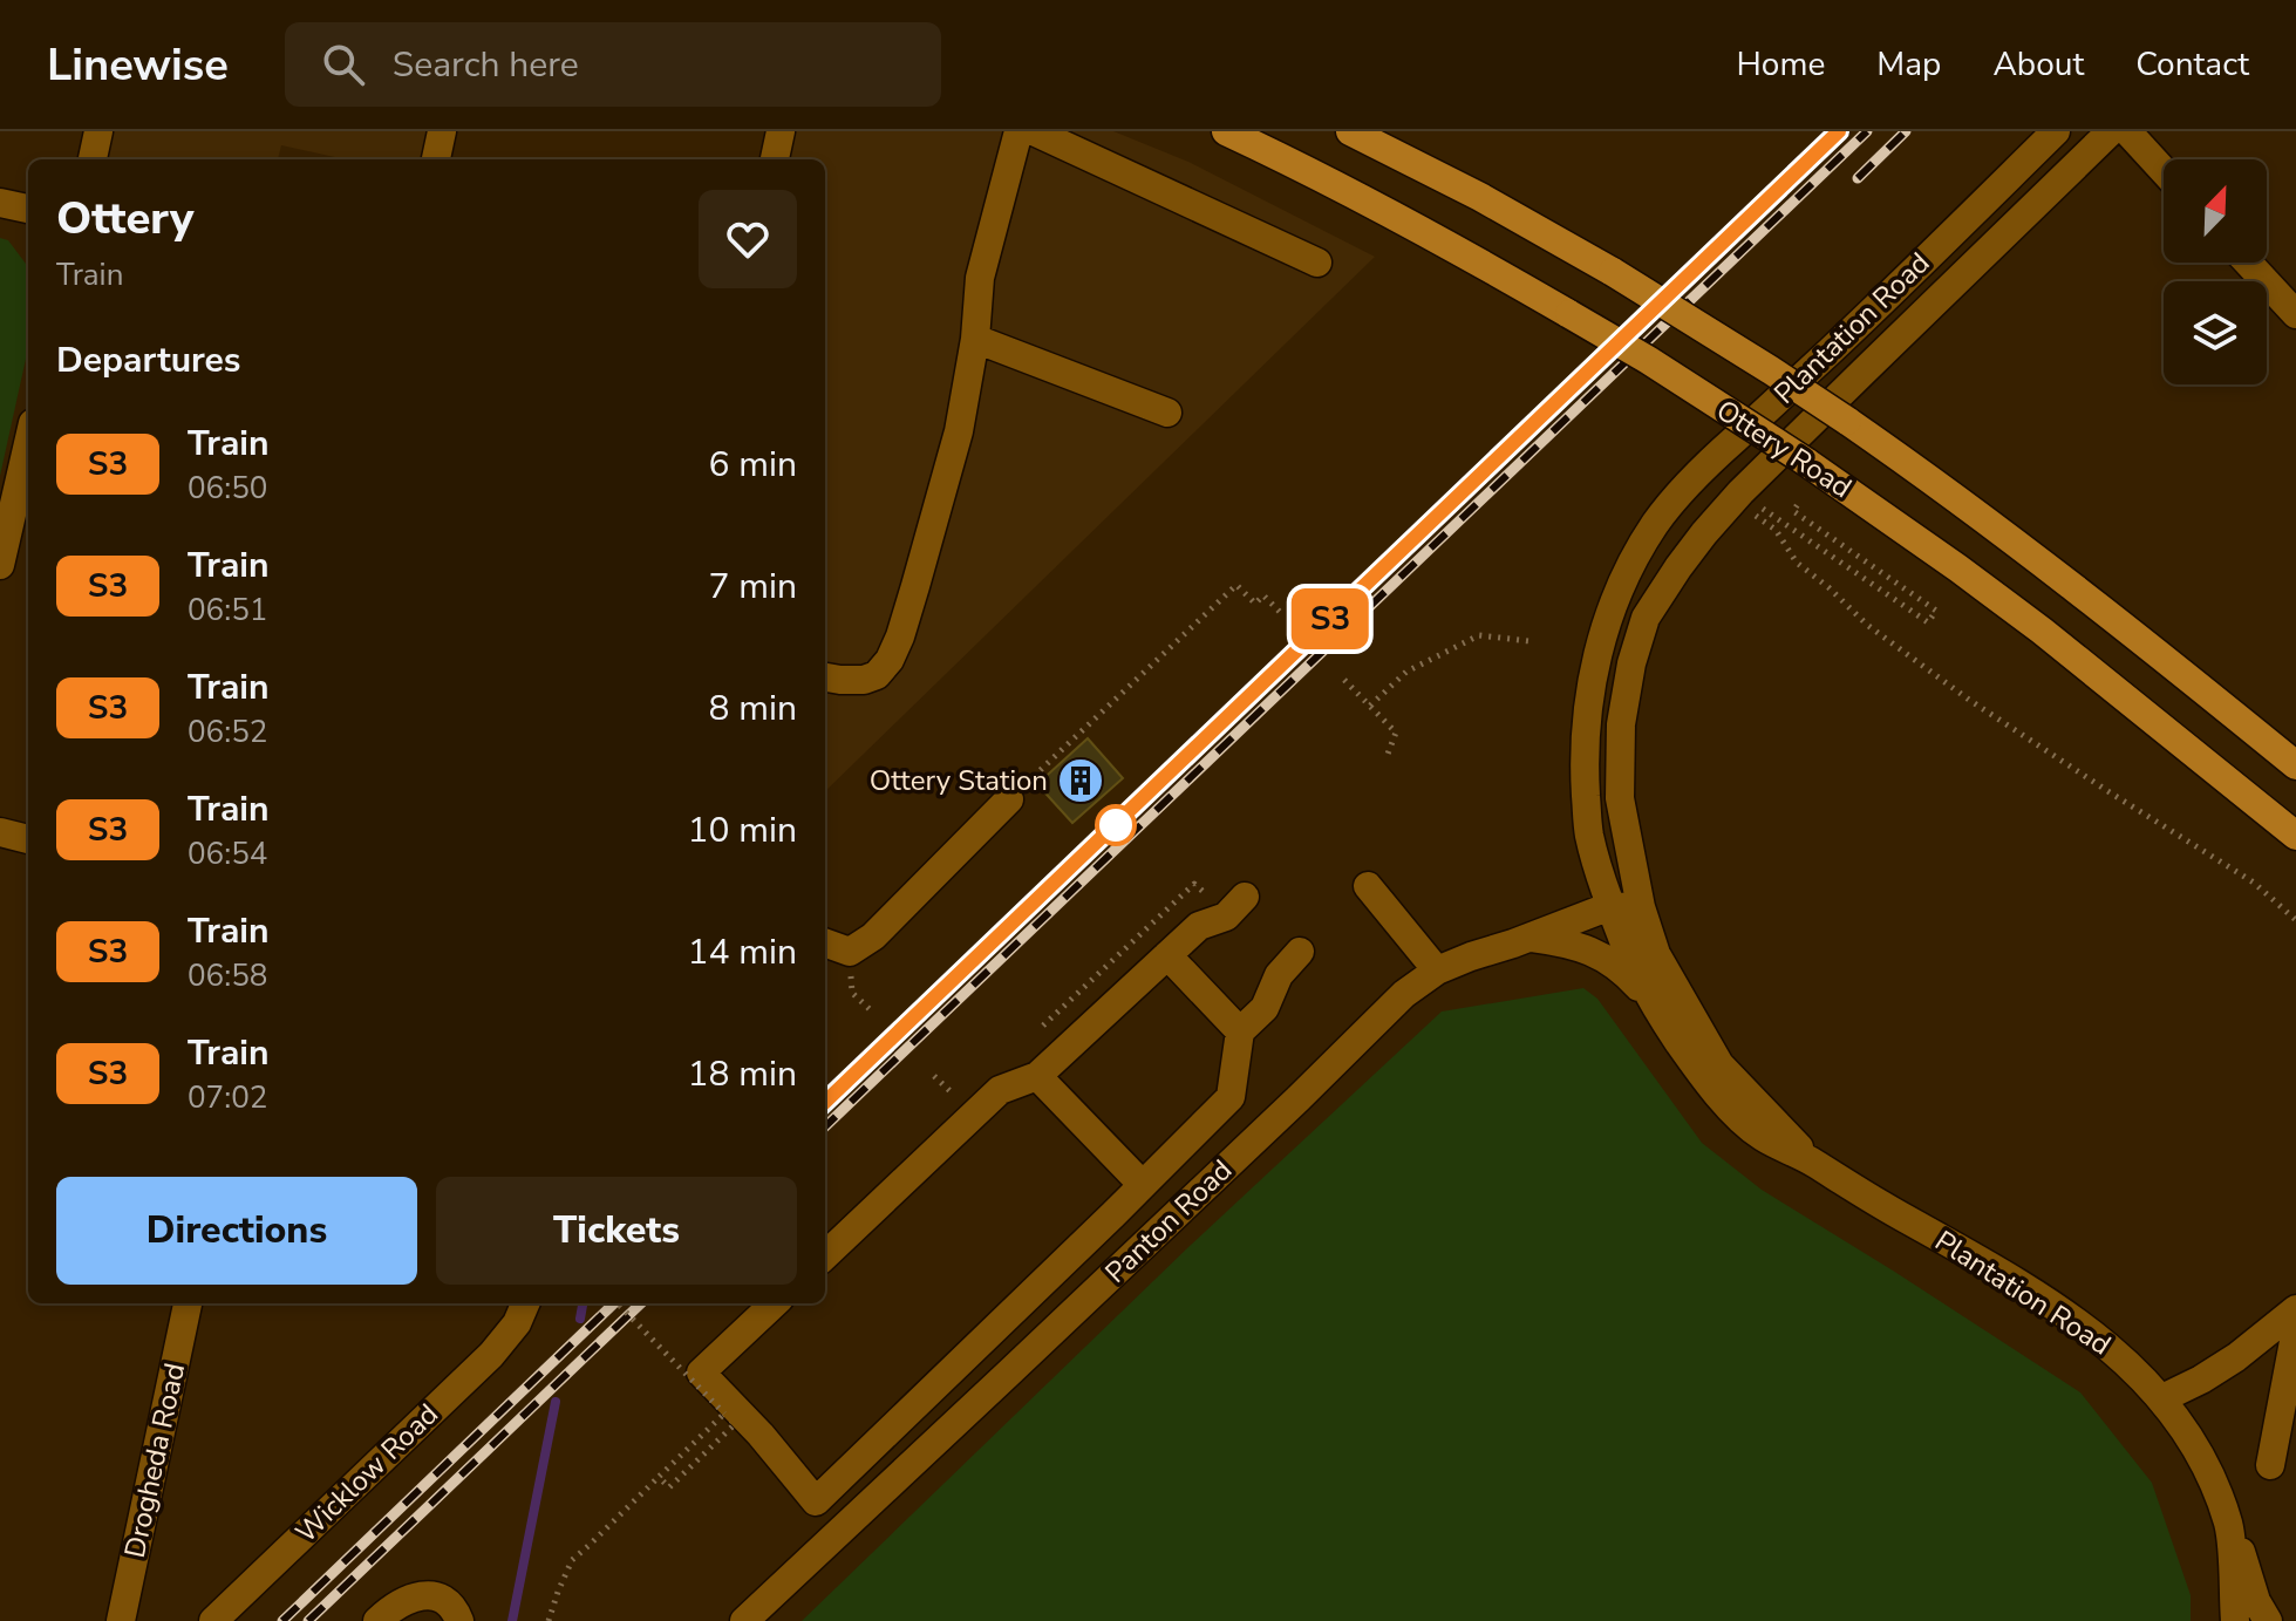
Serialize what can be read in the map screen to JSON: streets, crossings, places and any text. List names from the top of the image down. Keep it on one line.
{"streets":{"main road":["Ottery Road"],"street":["Plantation Road","Panton Road","Drogheda Road","Wicklow Road"]},"crossings":[["Plantation Road","Panton Road"]],"places":{"building":["Ottery Station"]},"north":"top right","page":{"header":"Linewise","search":"Search here","nav":["Home","Map","About","Contact"],"on_map":"S3","heading":[["Ottery","Train"],"Departures"],"list":[{"mark":"S3","name":"Train","note":"06:50","value":"6 min"},{"mark":"S3","name":"Train","note":"06:51","value":"7 min"},{"mark":"S3","name":"Train","note":"06:52","value":"8 min"},{"mark":"S3","name":"Train","note":"06:54","value":"10 min"},{"mark":"S3","name":"Train","note":"06:58","value":"14 min"},{"mark":"S3","name":"Train","note":"07:02","value":"18 min"}],"buttons":["Directions","Tickets"]}}
